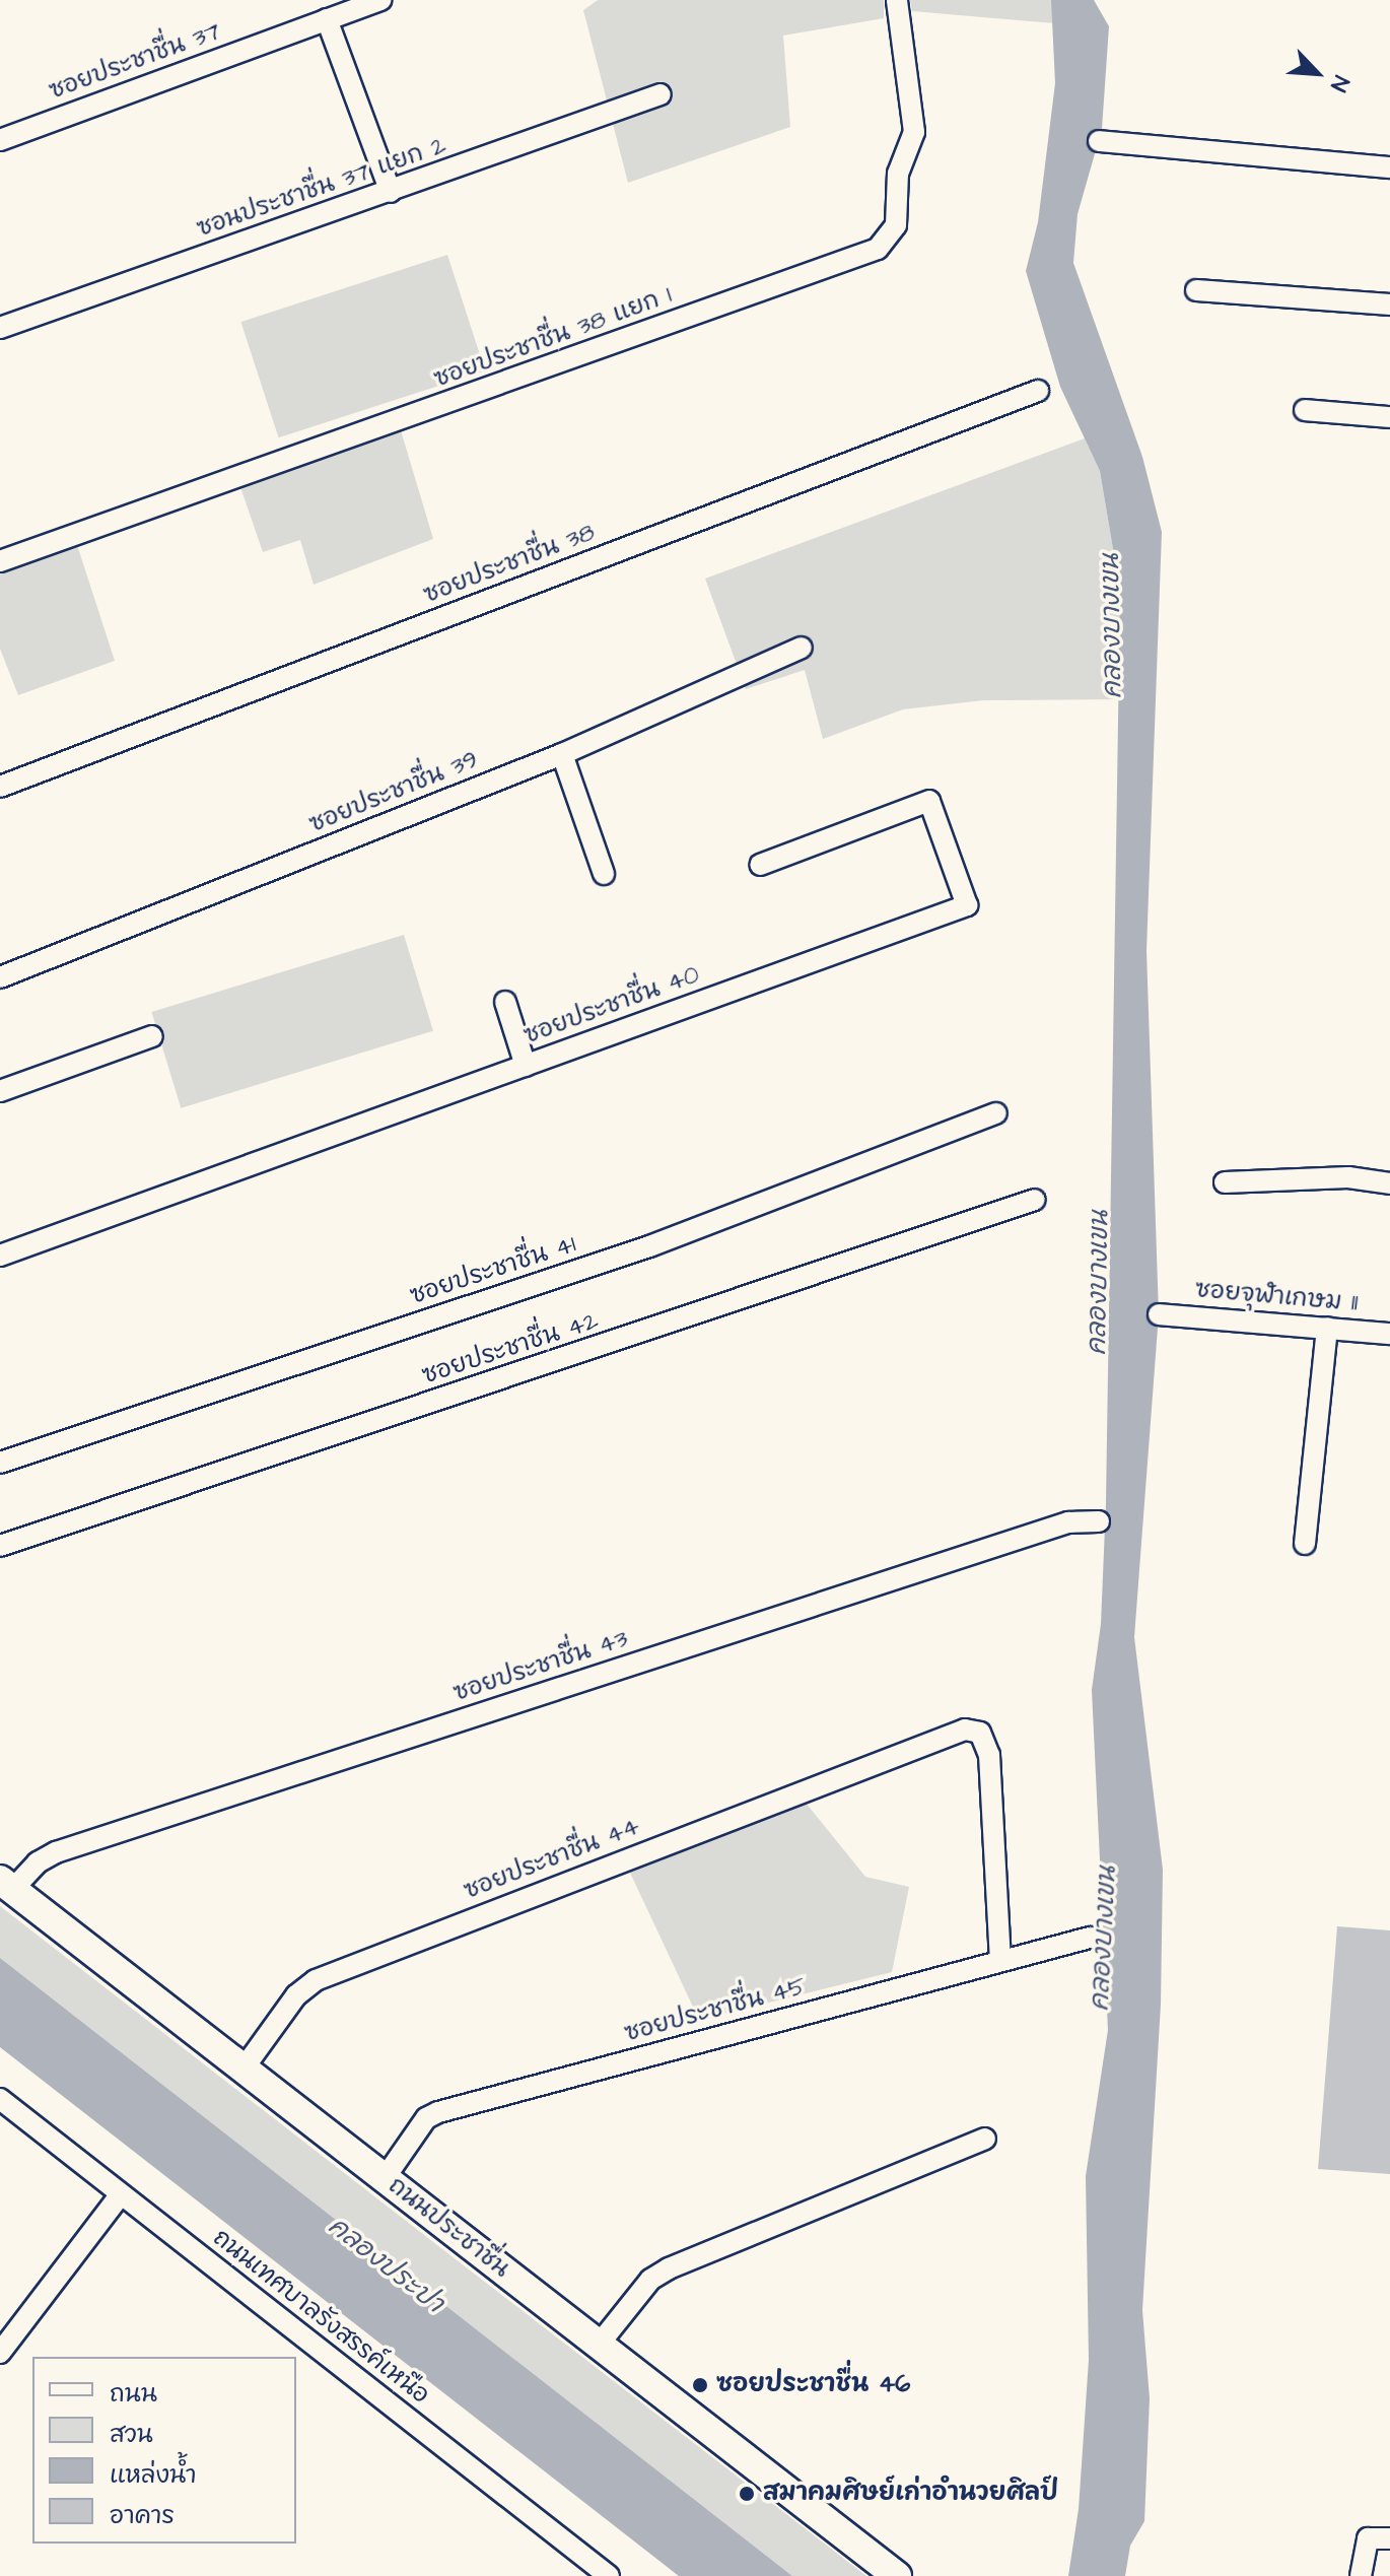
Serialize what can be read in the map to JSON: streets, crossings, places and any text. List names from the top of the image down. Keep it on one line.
{"streets":{"main road":["ถนนประชาชื่น"],"street":["ซอยประชาชื่น 37","ซอนประชาชื่น 37 แยก 2","ซอยประชาชื่น 38 แยก 1","ซอยประชาชื่น 38","ซอยประชาชื่น 39","ซอยประชาชื่น 40","ซอยประชาชื่น 41","ซอยจุฬาเกษม 11","ซอยประชาชื่น 42","ซอยประชาชื่น 43","ซอยประชาชื่น 44","ซอยประชาชื่น 45","ถนนเทศบาลรังสรรค์เหนือ"]},"crossings":[["ซอยประชาชื่น 43","ถนนประชาชื่น"],["ซอยประชาชื่น 44","ซอยประชาชื่น 45"],["ซอยประชาชื่น 44","ถนนประชาชื่น"],["ซอยประชาชื่น 45","ถนนประชาชื่น"]],"water":["คลองบางเขน","คลองประปา"],"places":["ซอยประชาชื่น 46","สมาคมศิษย์เก่าอํานวยศิลป์"],"legend":["ถนน","สวน","แหล่งน้ำ","อาคาร"],"north":"bottom right"}
